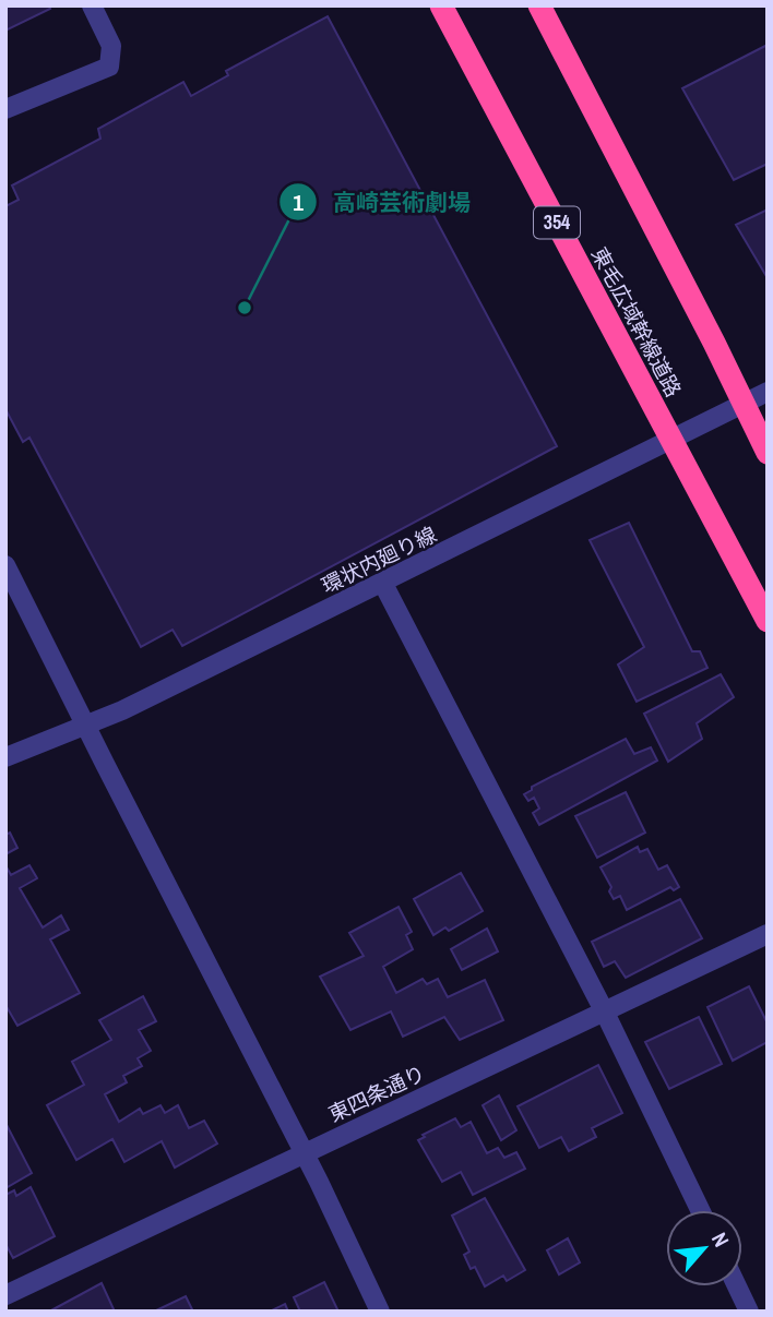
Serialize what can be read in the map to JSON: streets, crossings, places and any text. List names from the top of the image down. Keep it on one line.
{"streets":{"highway":["354","東毛広域幹線道路"],"street":["環状内廻り線","東四条通り"]},"crossings":[["東毛広域幹線道路","環状内廻り線"]],"places":["高崎芸術劇場"],"north":"top right"}
